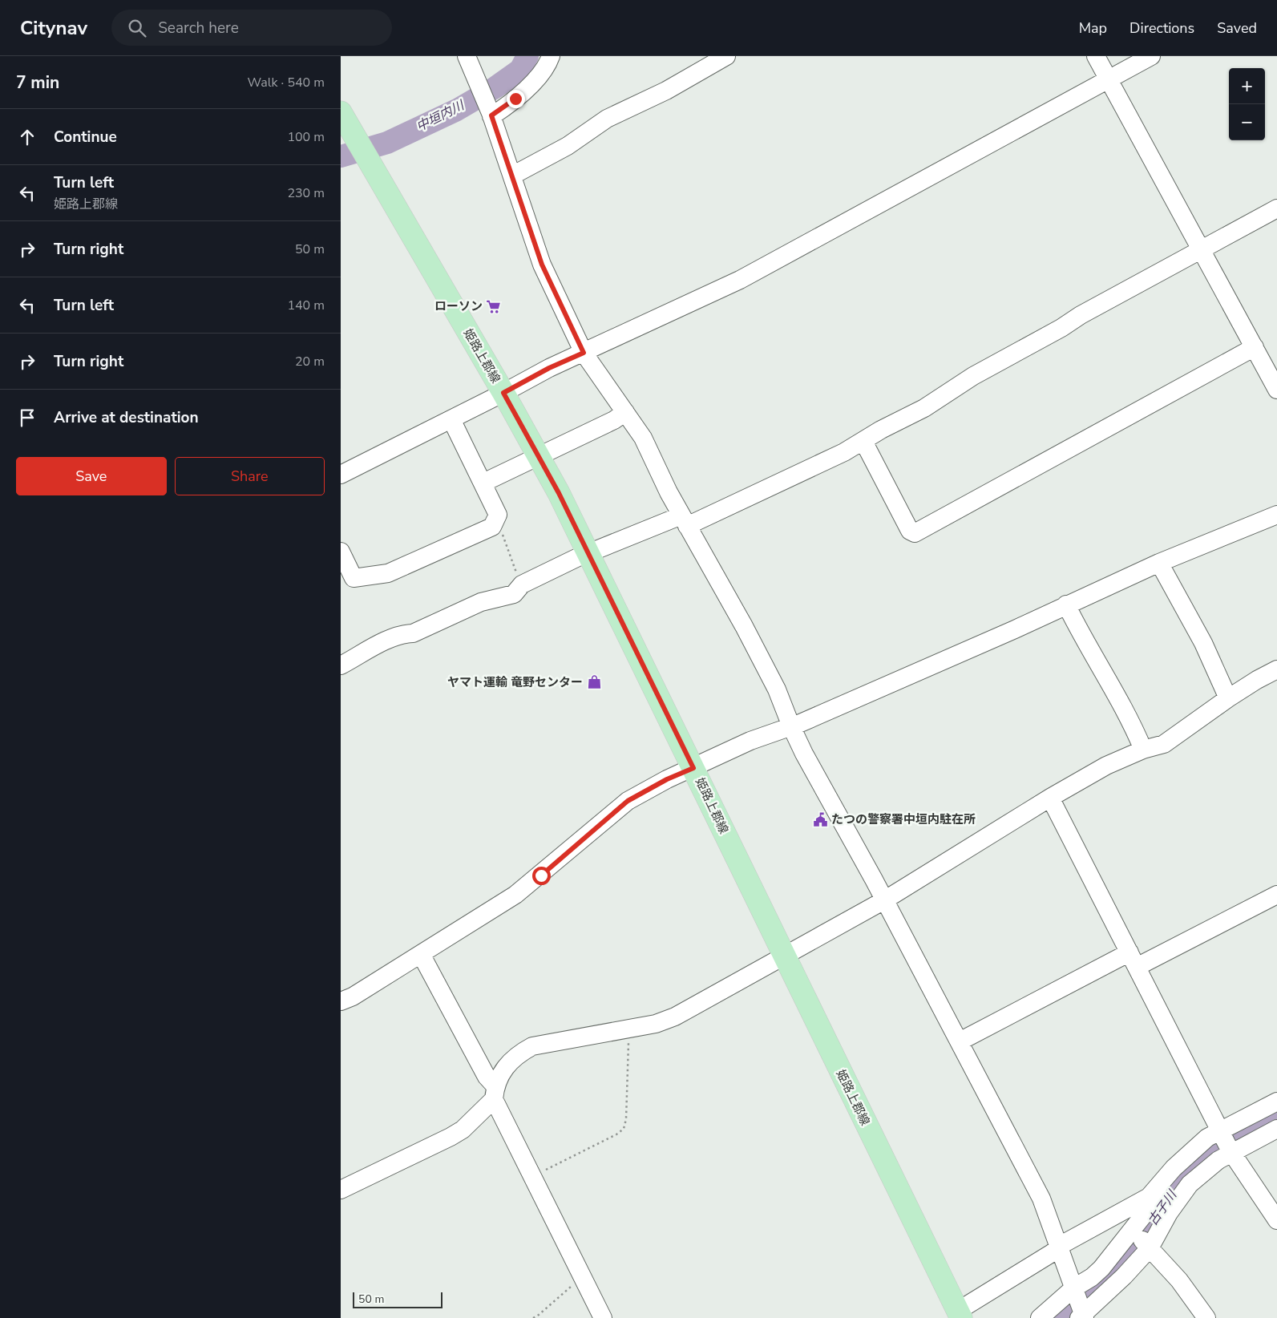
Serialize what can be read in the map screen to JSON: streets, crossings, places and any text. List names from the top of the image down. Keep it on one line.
{"streets":{"main road":["姫路上郡線"]},"water":["中垣内川","古子川"],"places":{"supermarket":["ローソン"],"shop":["ヤマト運輸 竜野センター"],"public building":["たつの警察署中垣内駐在所"]},"scale_bar":"50 m","page":{"header":"Citynav","search":"Search here","nav":["Map","Directions","Saved"],"heading":["7 min","Walk · 540 m"],"map_buttons":["+","−"],"list":[["Continue","100 m"],["Turn left","姫路上郡線","230 m"],["Turn right","50 m"],["Turn left","140 m"],["Turn right","20 m"],"Arrive at destination"],"buttons":["Save","Share"],"scale":"50 m"}}
